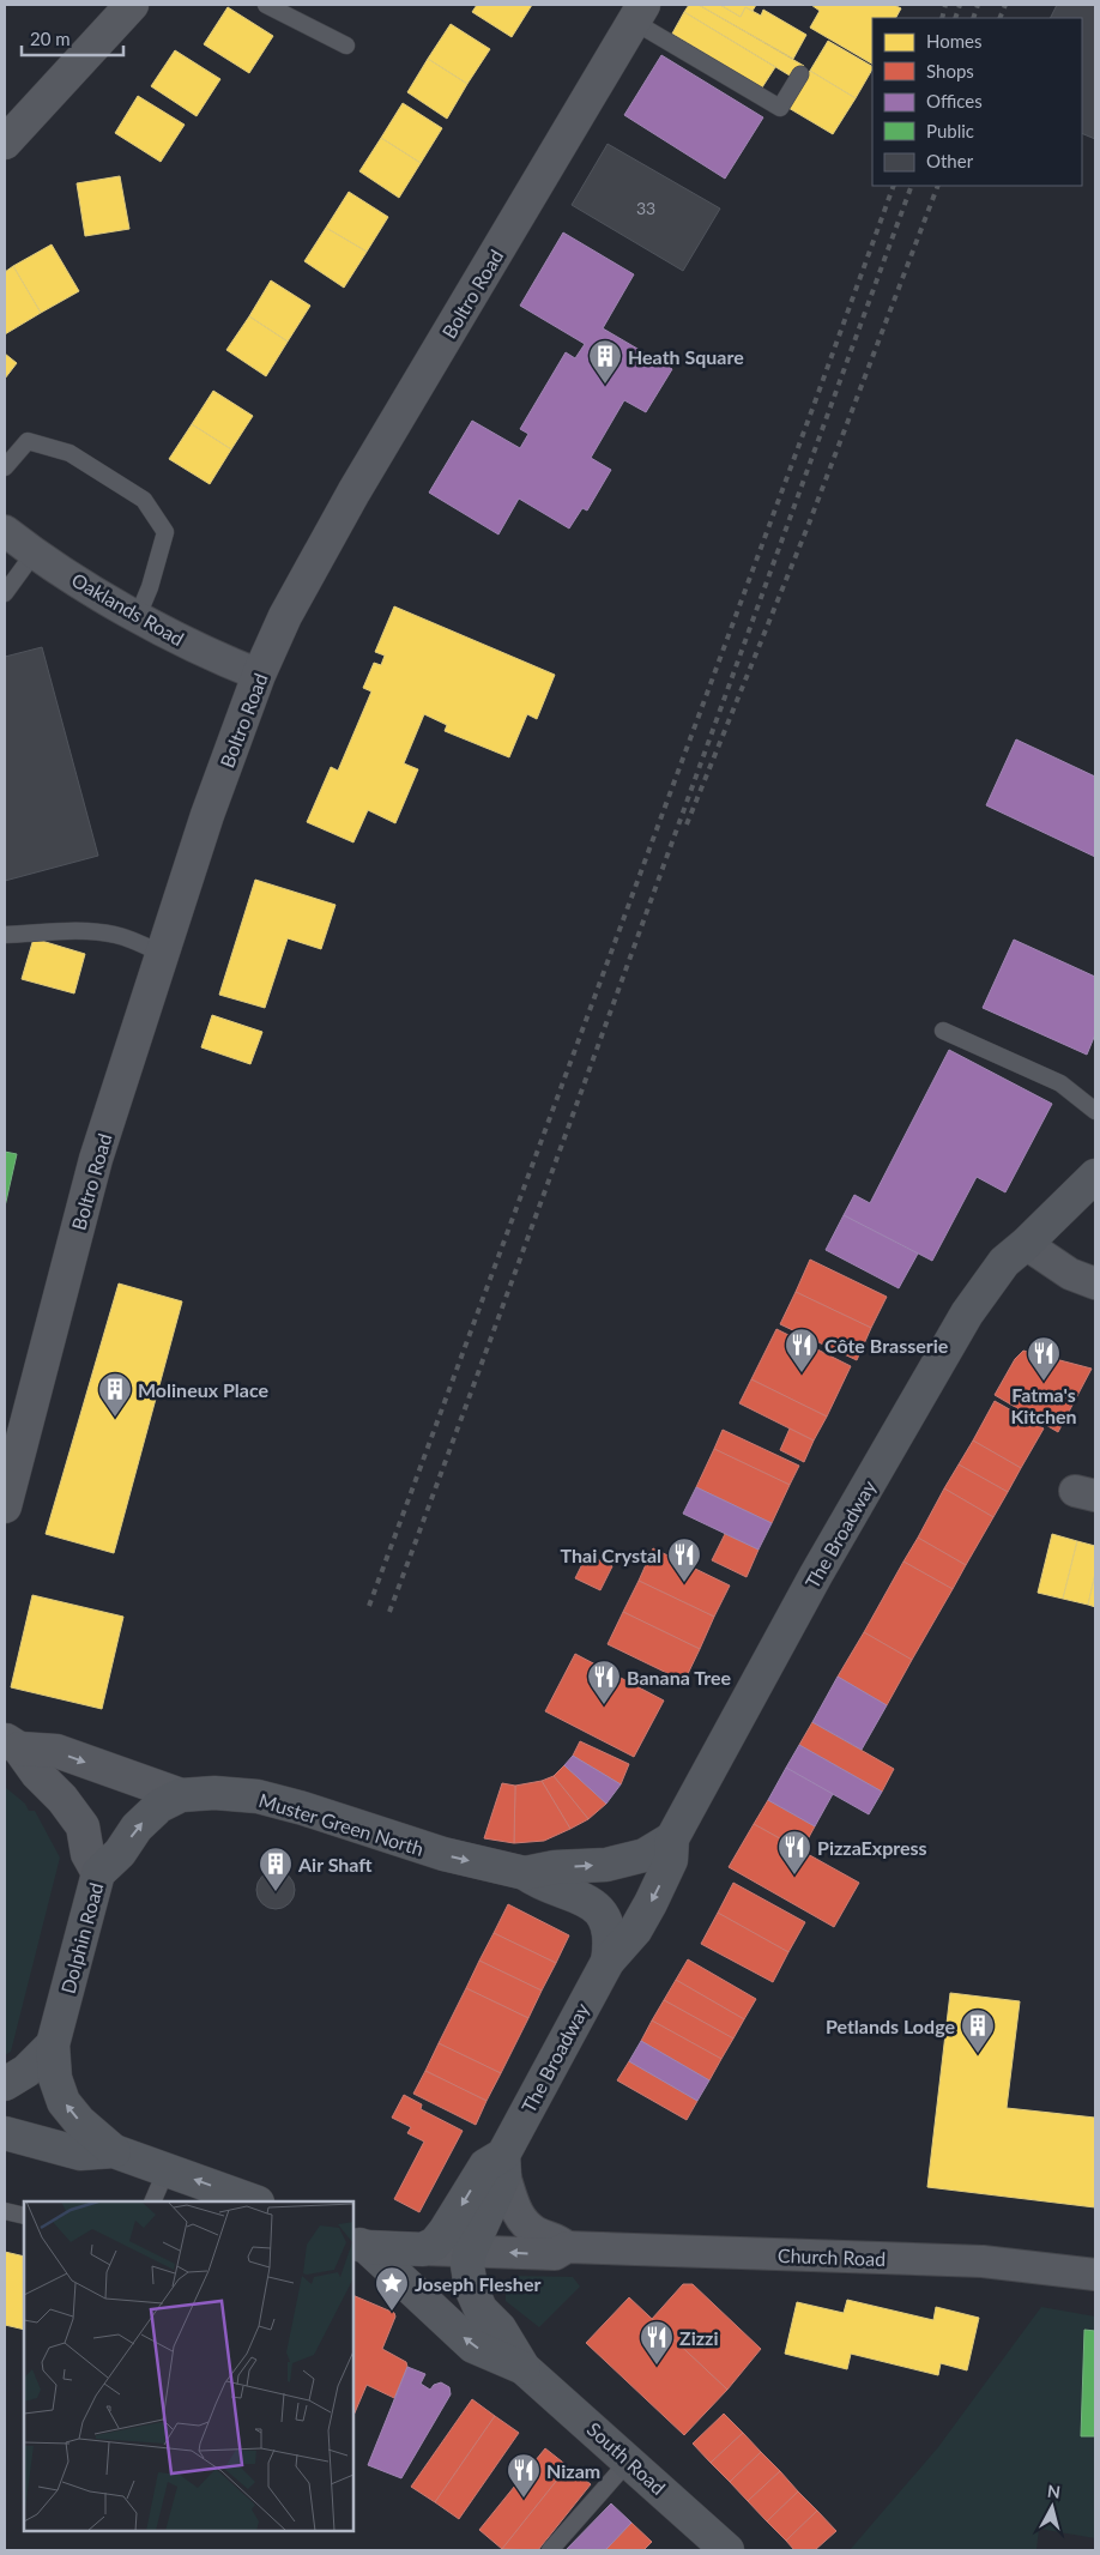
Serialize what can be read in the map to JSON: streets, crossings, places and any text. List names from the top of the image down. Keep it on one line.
{"streets":{"main road":["The Broadway","Muster Green North","Dolphin Road","South Road"],"street":["Boltro Road","Oaklands Road","Church Road"]},"crossings":[["Boltro Road","Oaklands Road"],["The Broadway","Muster Green North"],["The Broadway","Church Road"],["The Broadway","South Road"],["Muster Green North","Dolphin Road"]],"one_way":["Muster Green North"],"places":{"building":["Heath Square","Molineux Place","Air Shaft","Petlands Lodge"],"restaurant":["Côte Brasserie","Fatma's Kitchen","Thai Crystal","Banana Tree","PizzaExpress","Zizzi","Nizam"],"place":["Joseph Flesher"]},"house_numbers":["33"],"legend":["Homes","Shops","Offices","Public","Other"],"scale_bar":"20 m","north":"top"}
